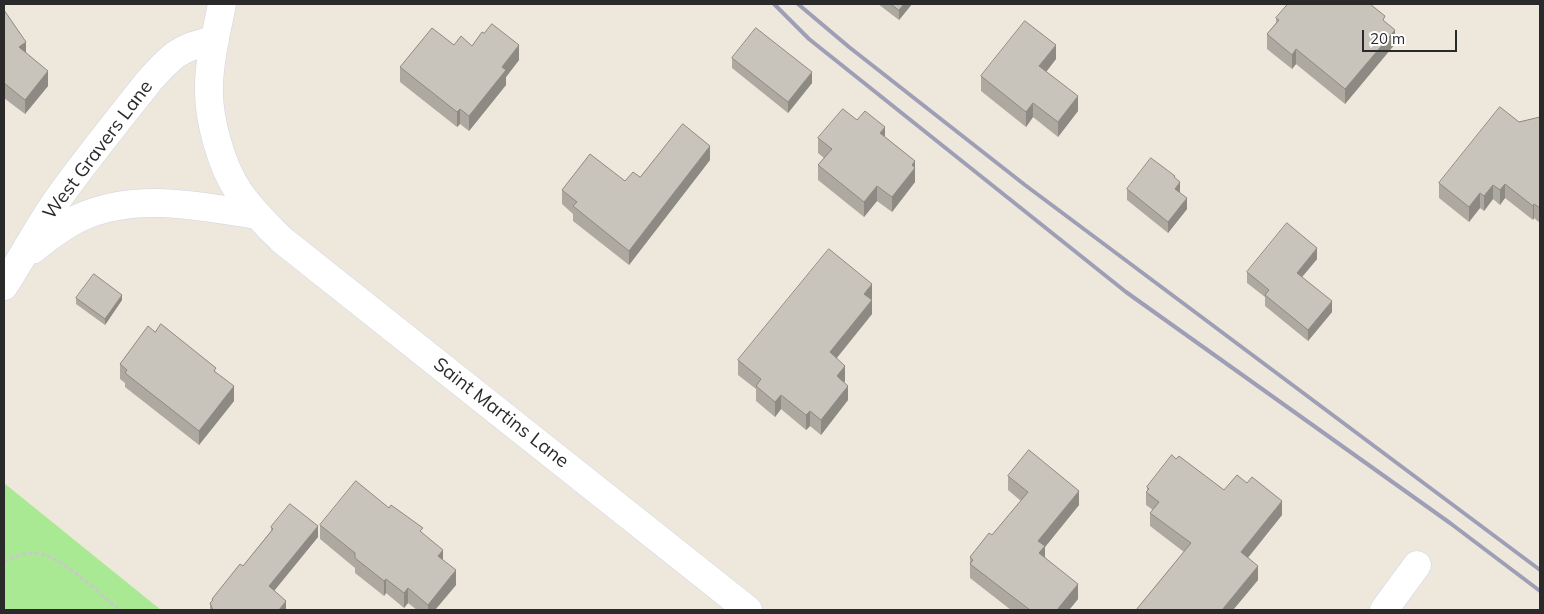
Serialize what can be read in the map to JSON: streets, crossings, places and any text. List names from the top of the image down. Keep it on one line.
{"streets":{"street":["West Gravers Lane","Saint Martins Lane"]},"crossings":[["West Gravers Lane","Saint Martins Lane"]],"scale_bar":"20 m"}
